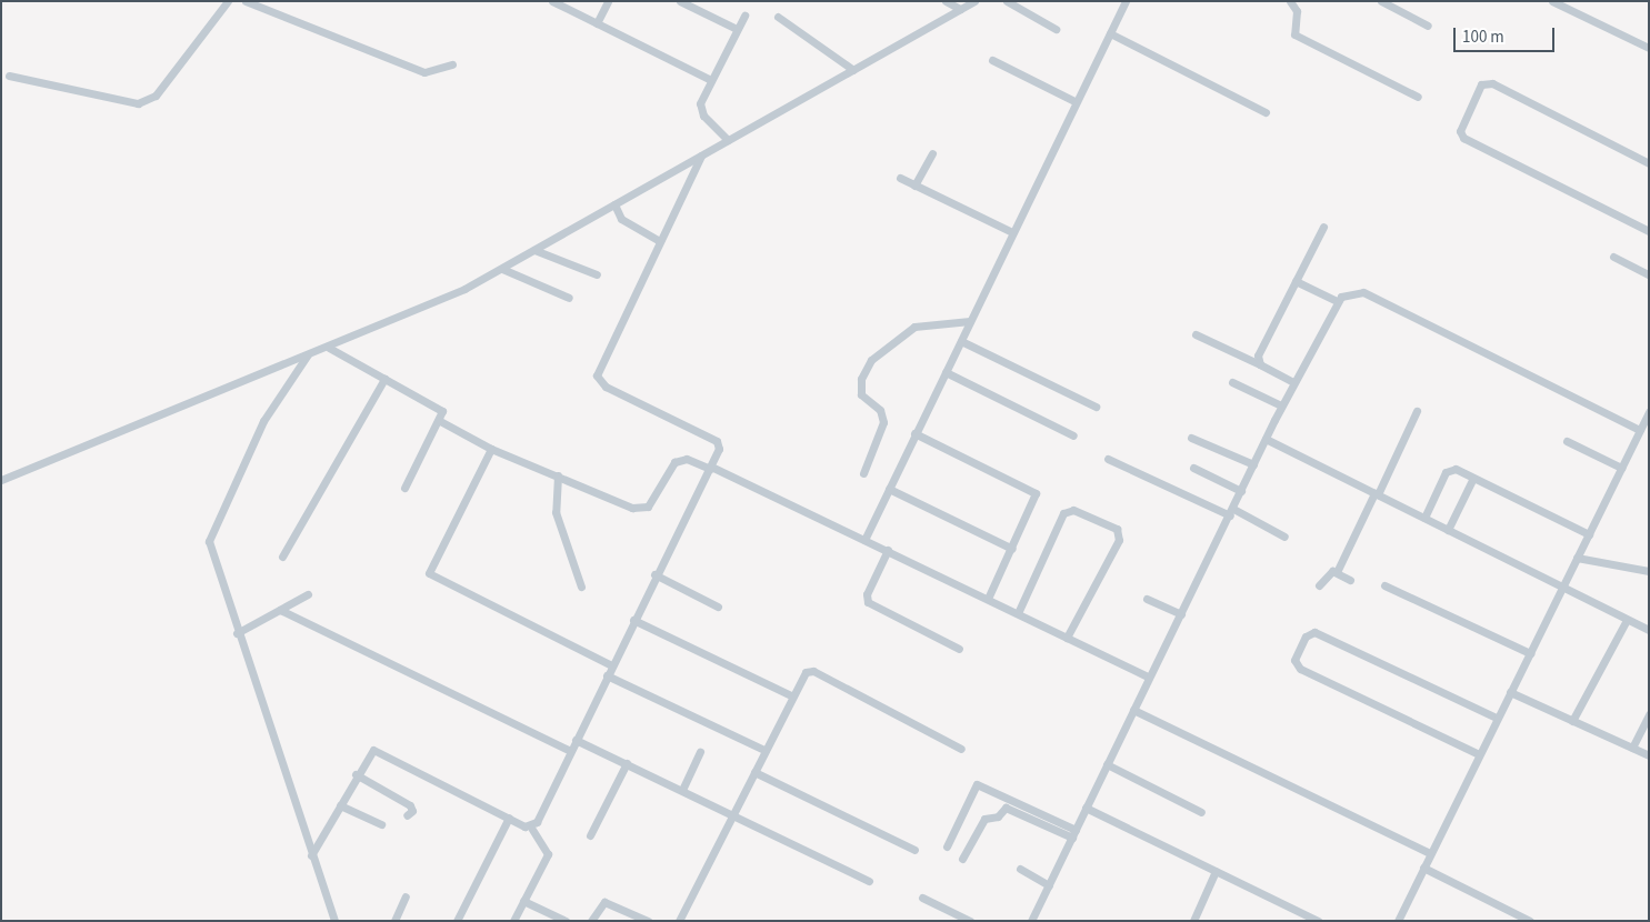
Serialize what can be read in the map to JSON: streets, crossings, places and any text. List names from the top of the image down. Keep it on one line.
{"scale_bar":"100 m"}
